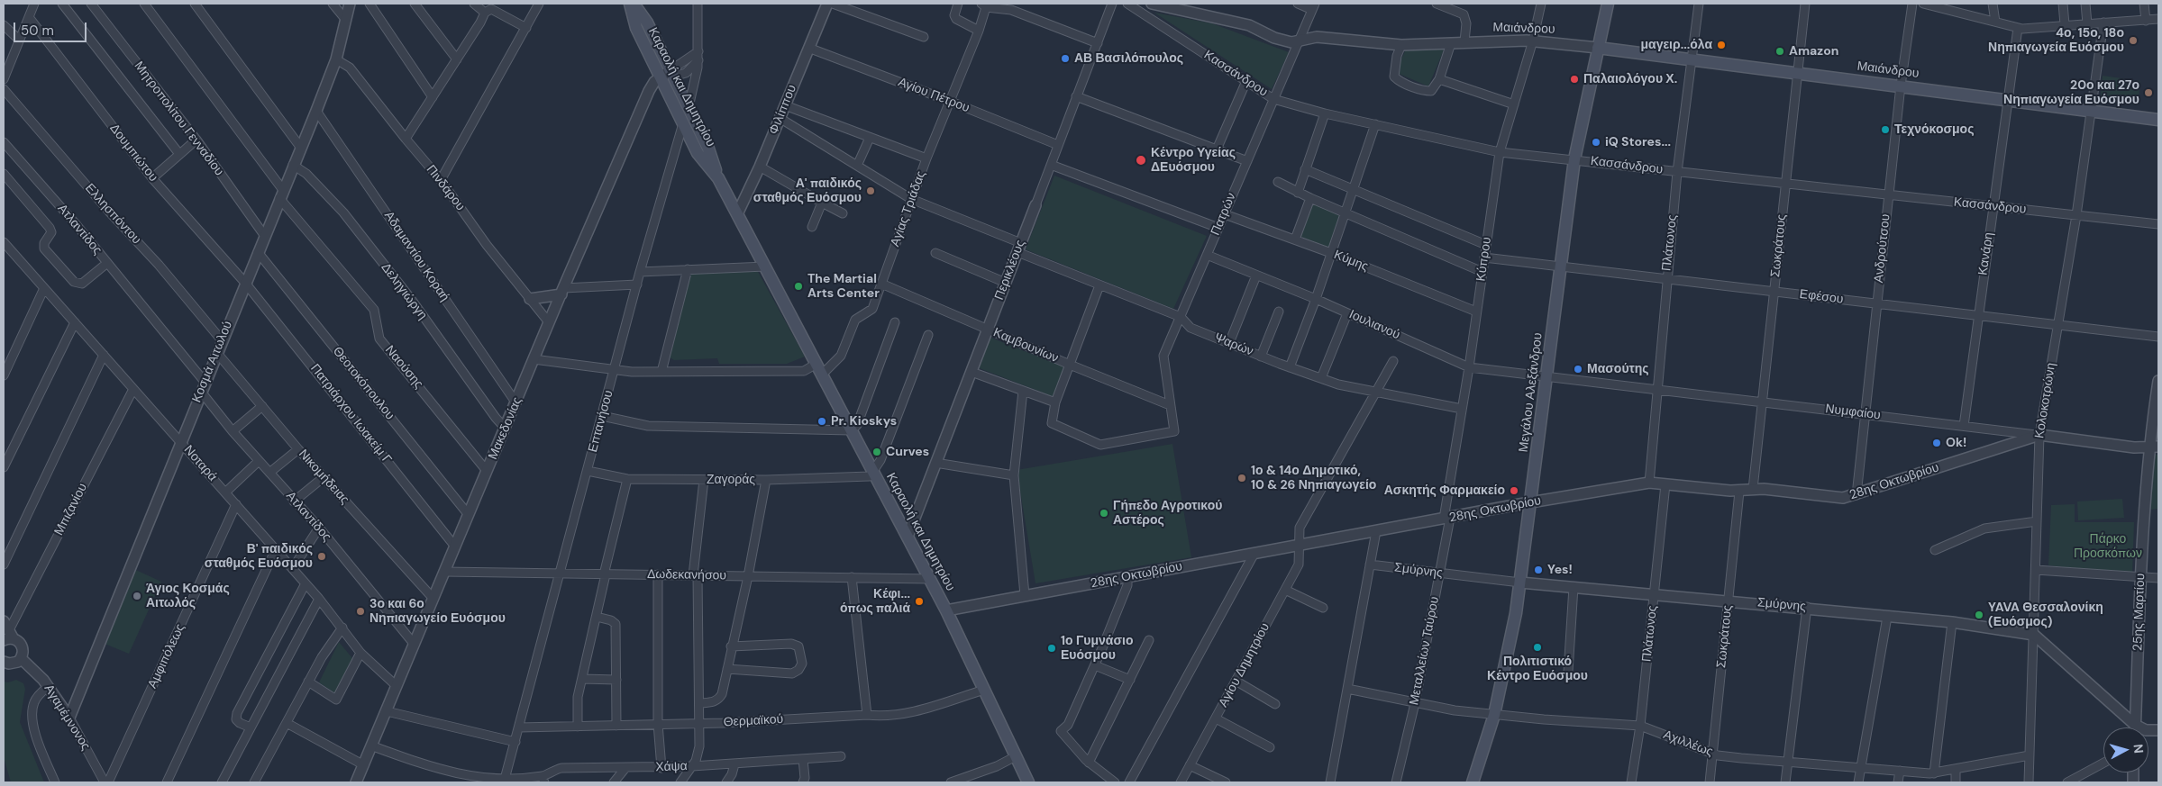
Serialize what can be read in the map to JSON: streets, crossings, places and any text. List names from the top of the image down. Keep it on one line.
{"streets":{"main road":["Μαιάνδρου","Καραολή και Δημητρίου","Μεγάλου Αλεξάνδρου"],"street":["Κασσάνδρου","Αγίου Πέτρου","Φιλίππου","Μητροπολίτου Γενναδίου","Δουμπιώτου","Πινδάρου","Αγίας Τριάδας","Ελλησπόντου","Πατρών","Ατλαντίδος","Πλάτωνος","Σωκράτους","Ανδρούτσου","Κανάρη","Αδαμαντίου Κοραή","Κύπρου","Κύμης","Περικλέους","Δεληγιώργη","Εφέσου","Ιουλιανού","Ψαρών","Καμβουνίων","Κοσμά Αιτωλού","Ναούσης","Θεοτοκόπουλου","Κολοκοτρώνη","Νυμφαίου","Πατριάρχου Ιωακείμ Γ","Επτανήσου","Μακεδονίας","Νοταρά","Νικομήδειας","Ζαγοράς","28ης Οκτωβρίου","Μπιζανίου","Σμύρνης","Δωδεκανήσου","25ης Μαρτίου","Μεταλλείων Ταύρου","Αμφιπόλεως","Αγίου Δημητρίου","Αγαμέμνονος","Θερμαϊκού","Αχιλλέως","Χάψα"]},"crossings":[["Μαιάνδρου","Πατρών"],["Μαιάνδρου","Πλάτωνος"],["Μαιάνδρου","Σωκράτους"],["Μαιάνδρου","Ανδρούτσου"],["Μαιάνδρου","Κανάρη"],["Μαιάνδρου","Κύπρου"],["Μαιάνδρου","Μεγάλου Αλεξάνδρου"],["Μαιάνδρου","Κολοκοτρώνη"],["Κασσάνδρου","Πατρών"],["Κασσάνδρου","Πλάτωνος"],["Κασσάνδρου","Σωκράτους"],["Κασσάνδρου","Ανδρούτσου"],["Κασσάνδρου","Κανάρη"],["Κασσάνδρου","Κύπρου"],["Κασσάνδρου","Μεγάλου Αλεξάνδρου"],["Κασσάνδρου","Κολοκοτρώνη"],["Καραολή και Δημητρίου","Φιλίππου"],["Καραολή και Δημητρίου","Αγίας Τριάδας"],["Καραολή και Δημητρίου","Περικλέους"],["Καραολή και Δημητρίου","Επτανήσου"],["Καραολή και Δημητρίου","Μακεδονίας"],["Καραολή και Δημητρίου","Ζαγοράς"],["Καραολή και Δημητρίου","28ης Οκτωβρίου"],["Καραολή και Δημητρίου","Δωδεκανήσου"],["Καραολή και Δημητρίου","Θερμαϊκού"],["Αγίου Πέτρου","Φιλίππου"],["Αγίου Πέτρου","Αγίας Τριάδας"],["Αγίου Πέτρου","Περικλέους"],["Φιλίππου","Ψαρών"],["Μητροπολίτου Γενναδίου","Κοσμά Αιτωλού"],["Δουμπιώτου","Κοσμά Αιτωλού"],["Δουμπιώτου","Πατριάρχου Ιωακείμ Γ"],["Πινδάρου","Κοσμά Αιτωλού"],["Πινδάρου","Μακεδονίας"],["Αγίας Τριάδας","Ψαρών"],["Αγίας Τριάδας","Καμβουνίων"],["Ελλησπόντου","Κοσμά Αιτωλού"],["Πατρών","Κύμης"],["Πατρών","Ιουλιανού"],["Πατρών","Ψαρών"],["Πατρών","Καμβουνίων"],["Ατλαντίδος","Κοσμά Αιτωλού"],["Ατλαντίδος","Μακεδονίας"],["Πλάτωνος","Εφέσου"],["Πλάτωνος","Νυμφαίου"],["Πλάτωνος","28ης Οκτωβρίου"],["Πλάτωνος","Σμύρνης"],["Πλάτωνος","Αχιλλέως"],["Σωκράτους","Εφέσου"],["Σωκράτους","Νυμφαίου"],["Σωκράτους","28ης Οκτωβρίου"],["Σωκράτους","Σμύρνης"],["Σωκράτους","Αχιλλέως"],["Ανδρούτσου","Εφέσου"],["Ανδρούτσου","Νυμφαίου"],["Ανδρούτσου","28ης Οκτωβρίου"],["Κανάρη","Εφέσου"],["Κανάρη","Νυμφαίου"],["Αδαμαντίου Κοραή","Κοσμά Αιτωλού"],["Αδαμαντίου Κοραή","Μακεδονίας"],["Κύπρου","Κύμης"],["Κύπρου","Εφέσου"],["Κύπρου","Ιουλιανού"],["Κύπρου","Ψαρών"],["Κύπρου","28ης Οκτωβρίου"],["Κύπρου","Μεταλλείων Ταύρου"],["Περικλέους","Ψαρών"],["Περικλέους","Καμβουνίων"],["Δεληγιώργη","Κοσμά Αιτωλού"],["Δεληγιώργη","Μακεδονίας"],["Εφέσου","Μεγάλου Αλεξάνδρου"],["Εφέσου","Κολοκοτρώνη"],["Ιουλιανού","Μεγάλου Αλεξάνδρου"],["Ιουλιανού","Νυμφαίου"],["Ψαρών","Αγίου Δημητρίου"],["Κοσμά Αιτωλού","Ναούσης"],["Κοσμά Αιτωλού","Θεοτοκόπουλου"],["Κοσμά Αιτωλού","Πατριάρχου Ιωακείμ Γ"],["Κοσμά Αιτωλού","Νοταρά"],["Κοσμά Αιτωλού","Νικομήδειας"],["Κοσμά Αιτωλού","Αγαμέμνονος"],["Ναούσης","Μακεδονίας"],["Θεοτοκόπουλου","Μακεδονίας"],["Μεγάλου Αλεξάνδρου","Νυμφαίου"],["Μεγάλου Αλεξάνδρου","28ης Οκτωβρίου"],["Μεγάλου Αλεξάνδρου","Σμύρνης"],["Μεγάλου Αλεξάνδρου","Αχιλλέως"],["Κολοκοτρώνη","Νυμφαίου"],["Κολοκοτρώνη","28ης Οκτωβρίου"],["Κολοκοτρώνη","Σμύρνης"],["Κολοκοτρώνη","Αχιλλέως"],["Νυμφαίου","28ης Οκτωβρίου"],["Νυμφαίου","25ης Μαρτίου"],["Πατριάρχου Ιωακείμ Γ","Μακεδονίας"],["Επτανήσου","Ζαγοράς"],["Επτανήσου","Δωδεκανήσου"],["Επτανήσου","Θερμαϊκού"],["Επτανήσου","Χάψα"],["Μακεδονίας","Νοταρά"],["Μακεδονίας","Νικομήδειας"],["Μακεδονίας","Δωδεκανήσου"],["Μακεδονίας","Χάψα"],["Νοταρά","Μπιζανίου"],["Νοταρά","Αμφιπόλεως"],["28ης Οκτωβρίου","Μεταλλείων Ταύρου"],["28ης Οκτωβρίου","Αγίου Δημητρίου"],["Σμύρνης","Μεταλλείων Ταύρου"],["Μεταλλείων Ταύρου","Αχιλλέως"]],"parks":["Πάρκο Προσκόπων"],"places":["4ο, 15ο, 18ο Νηπιαγωγεία Ευόσμου","μαγειρ...όλα","Amazon","ΑΒ Βασιλόπουλος","Παλαιολόγου Χ.","20ο και 27ο Νηπιαγωγεία Ευόσμου","Τεχνόκοσμος","iQ Stores...","Κέντρο Υγείας ΔΕυόσμου","Α' παιδικός σταθμός Ευόσμου","The Martial Arts Center","Μασούτης","Pr. Kioskys","Ok!","Curves","1ο & 14ο Δημοτικό, 10 & 26 Νηπιαγωγείο","Ασκητής Φαρμακείο","Γήπεδο Αγροτικού Αστέρος","Β' παιδικός σταθμός Ευόσμου","Yes!","Άγιος Κοσμάς Αιτωλός","Κέφι... όπως παλιά","3ο και 6ο Νηπιαγωγείο Ευόσμου","YAVA Θεσσαλονίκη (Ευόσμος)","Πολιτιστικό Κέντρο Ευόσμου","1ο Γυμνάσιο Ευόσμου"],"scale_bar":"50 m","north":"right"}
